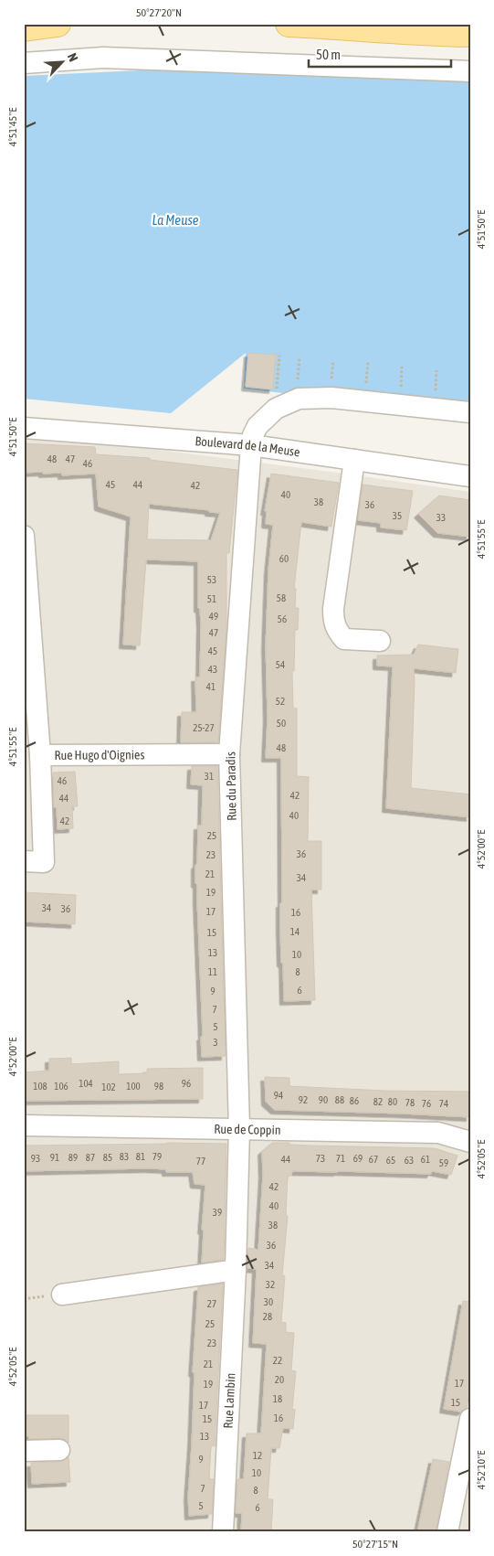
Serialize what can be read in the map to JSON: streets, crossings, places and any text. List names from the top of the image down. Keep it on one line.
{"streets":{"street":["Boulevard de la Meuse","Rue Hugo d'Oignies","Rue du Paradis","Rue de Coppin","Rue Lambin"]},"crossings":[["Boulevard de la Meuse","Rue du Paradis"],["Rue Hugo d'Oignies","Rue du Paradis"],["Rue du Paradis","Rue de Coppin"],["Rue du Paradis","Rue Lambin"],["Rue de Coppin","Rue Lambin"]],"water":["La Meuse"],"house_numbers":["48","47","46","45","44","42","40","38","36","35","33","60","53","58","51","49","56","47","45","54","43","41","52","50","25-27","48","31","46","42","44","40","42","25","36","23","21","34","19","34","36","17","16","14","15","13","10","11","8","6","9","7","5","3","104","96","108","106","100","98","102","94","92","90","88","86","82","80","78","76","74","83","81","79","91","89","87","85","93","73","71","69","44","67","61","65","63","77","59","42","40","39","38","36","34","32","30","27","28","25","23","22","21","20","17","19","18","15","17","16","15","13","12","9","10","7","8","5","6"],"scale_bar":"50 m","north":"top right","coordinates":["50°27'20\"N","4°51'45\"E","4°51'50\"E","4°51'55\"E","4°52'00\"E","4°52'05\"E","4°52'10\"E","50°27'15\"N"]}
